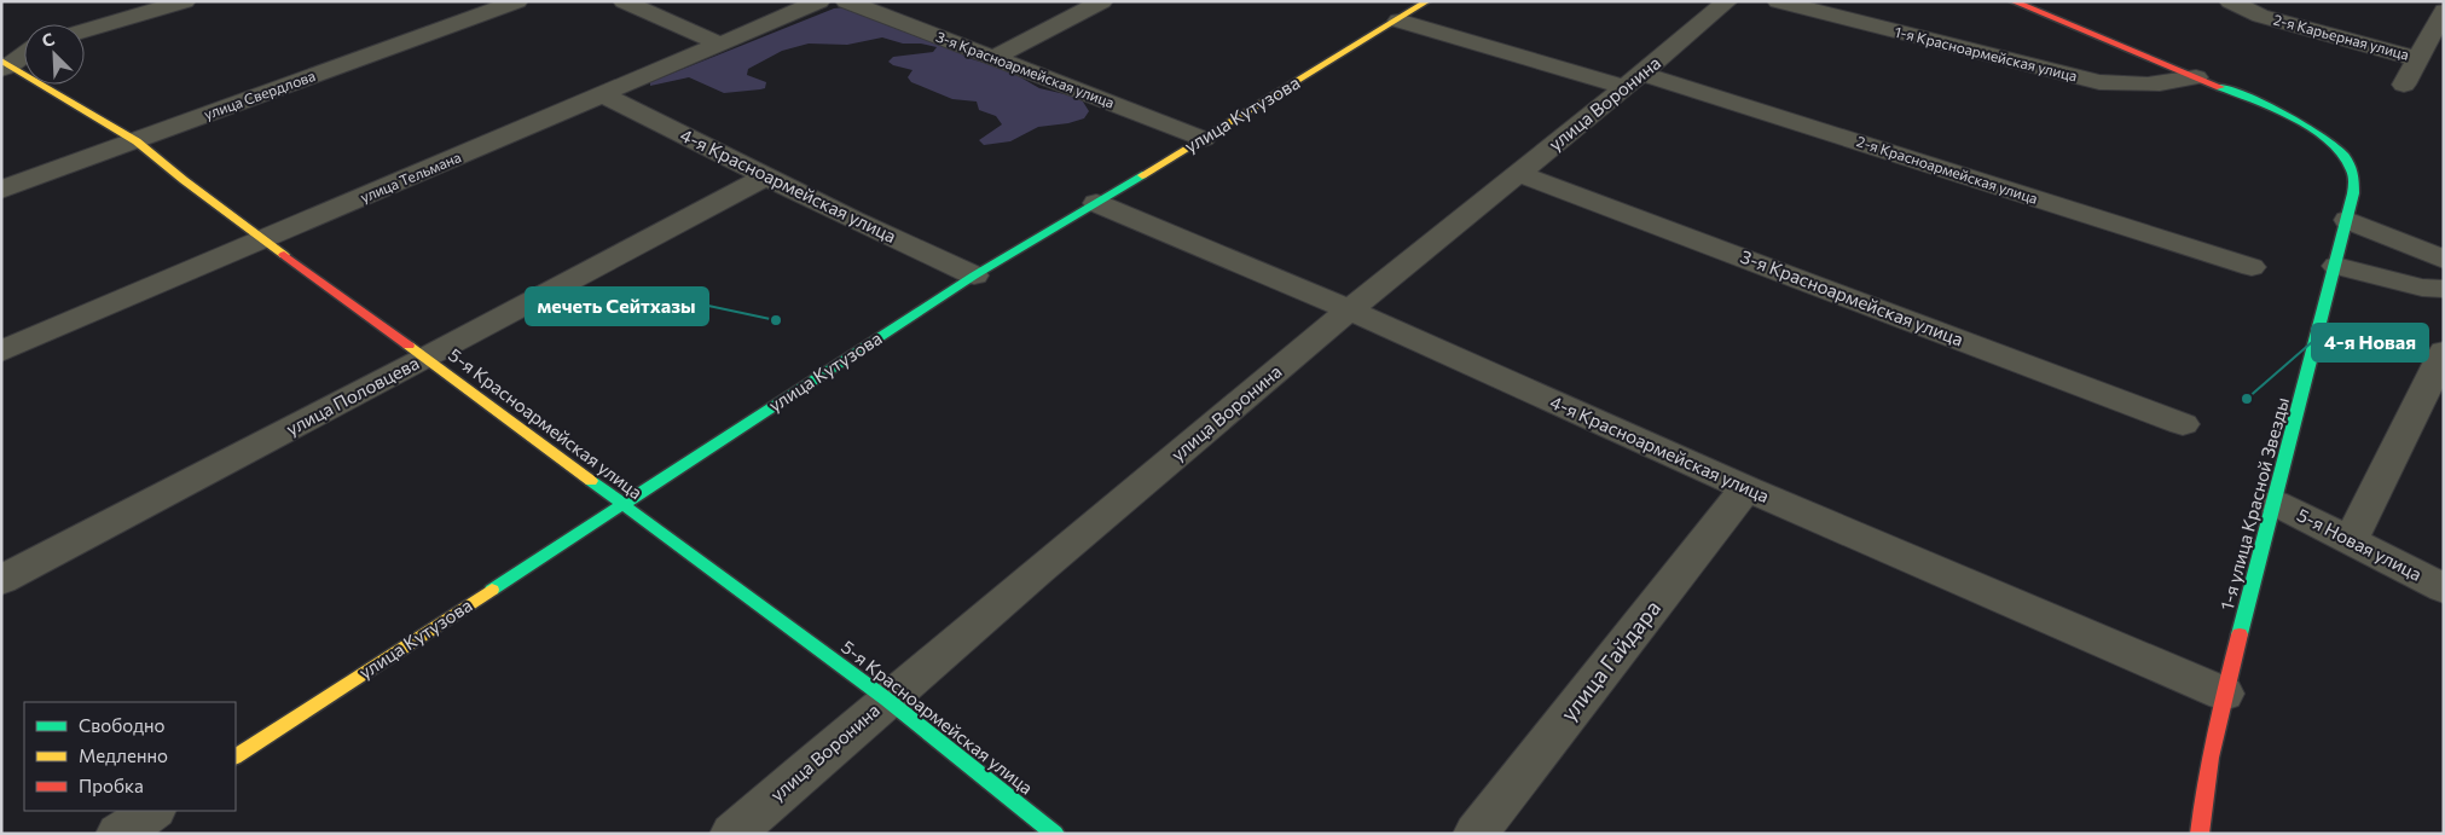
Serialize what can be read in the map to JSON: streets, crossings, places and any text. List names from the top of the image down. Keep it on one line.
{"streets":{"street":["2-я Карьерная улица","1-я Красноармейская улица","3-я Красноармейская улица","улица Свердлова","улица Воронина","улица Кутузова","2-я Красноармейская улица","улица Тельмана","4-я Красноармейская улица","улица Половцева","5-я Красноармейская улица","1-я улица Красной Звезды","5-я Новая улица","улица Гайдара"]},"crossings":[["1-я Красноармейская улица","1-я улица Красной Звезды"],["3-я Красноармейская улица","улица Воронина"],["3-я Красноармейская улица","улица Кутузова"],["улица Свердлова","5-я Красноармейская улица"],["улица Воронина","2-я Красноармейская улица"],["улица Воронина","4-я Красноармейская улица"],["улица Воронина","5-я Красноармейская улица"],["улица Кутузова","2-я Красноармейская улица"],["улица Кутузова","4-я Красноармейская улица"],["улица Кутузова","5-я Красноармейская улица"],["улица Тельмана","4-я Красноармейская улица"],["улица Тельмана","5-я Красноармейская улица"],["4-я Красноармейская улица","улица Половцева"],["4-я Красноармейская улица","1-я улица Красной Звезды"],["4-я Красноармейская улица","улица Гайдара"],["улица Половцева","5-я Красноармейская улица"],["1-я улица Красной Звезды","5-я Новая улица"]],"places":["мечеть Сейтхазы","4-я Новая"],"legend":["Свободно","Медленно","Пробка"],"north":"top left"}
